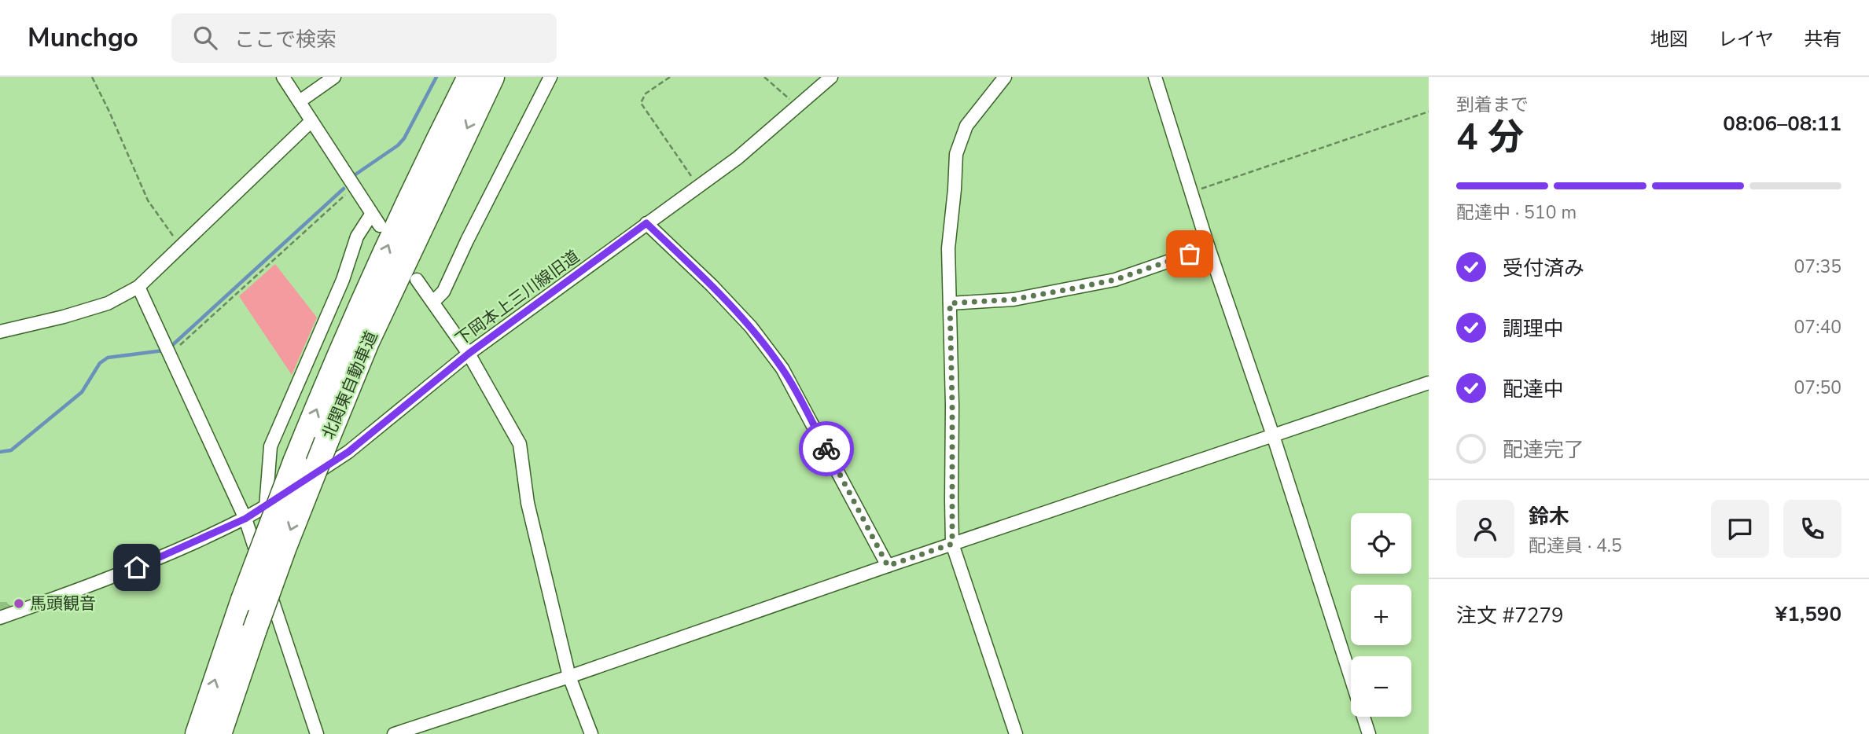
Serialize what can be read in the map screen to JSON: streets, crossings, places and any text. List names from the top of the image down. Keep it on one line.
{"streets":{"highway":["北関東自動車道"],"street":["下岡本上三川線旧道"]},"places":["馬頭観音"],"page":{"header":"Munchgo","search":"ここで検索","nav":["地図","レイヤ","共有"],"heading":["4 分","到着まで","08:06–08:11"],"panel":["鈴木","配達員 · 4.5","注文 #7279","¥1,590"],"bar":"配達中 · 510 m","list":[["受付済み","07:35"],["調理中","07:40"],["配達中","07:50"],"配達完了"],"map_buttons":["+","−"]}}
